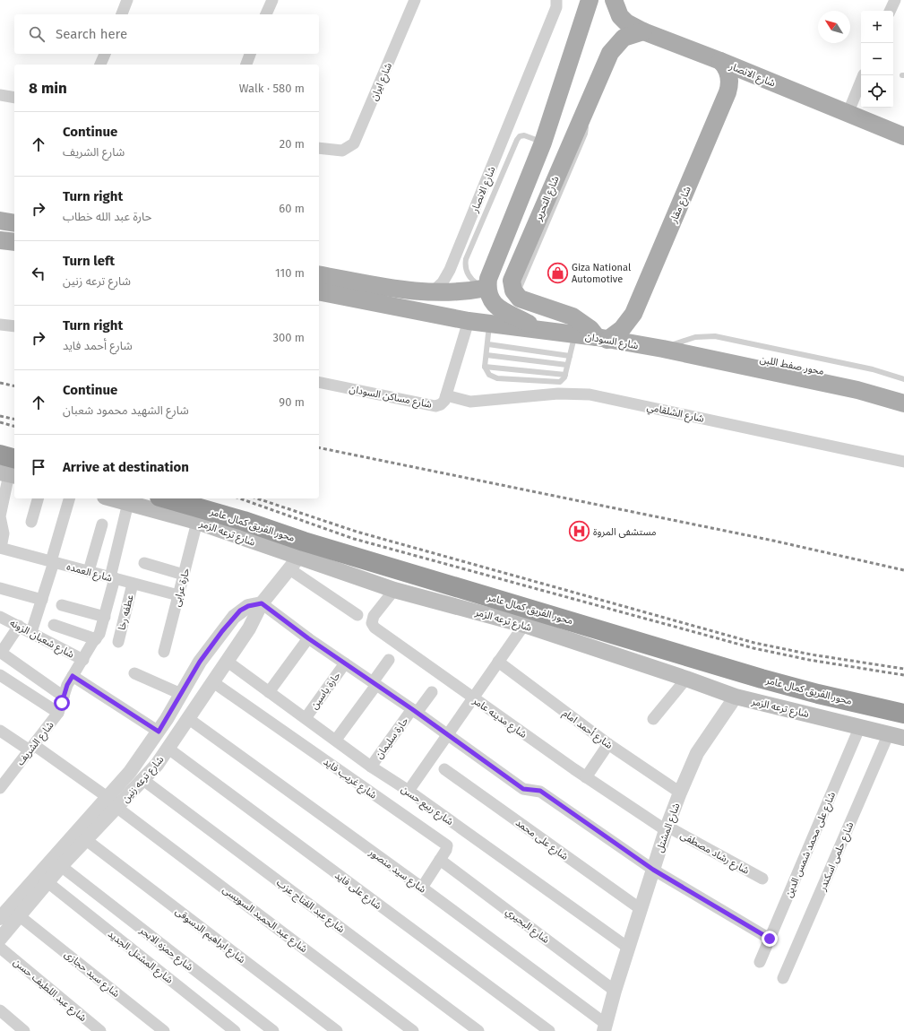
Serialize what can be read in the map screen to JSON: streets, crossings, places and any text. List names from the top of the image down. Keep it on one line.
{"streets":{"highway":["محور الفريق كمال عامر"],"main road":["شارع الانصار","شارع التحرير","شارع مقار","شارع السودان","محور صفط اللبن","شارع ترعه الزمر"],"street":["شارع ايران","شارع مساكن السودان","شارع الشلقامي","شارع العمده","حارة عرابى","عطفه رخا","شارع شعبان الزونه","حارة ياسين","شارع مدينه عامر","شارع أحمد امام","حارة سليمان","شارع الشريف","شارع غريب فايد","شارع ترعه زنين","شارع ربيع حسن","شارع المشتل","شارع على محمد","شارع على محمد شمس الدين","شارع رشاد مصطفى","شارع حلمى اسكندر","شارع سيد منصور","شارع على فايد","شارع عبد الفتاح عزب","شارع عبد الحميد السويسى","شارع البحيري","شارع ابراهيم الدسوقى","شارع حمزه الابحر","شارع المشتل الجديد","شارع سيد حجازى","شارع عبد اللطيف حسن"]},"crossings":[["شارع الانصار","شارع التحرير"],["شارع الانصار","شارع مقار"],["شارع التحرير","شارع السودان"],["شارع مقار","شارع السودان"],["شارع السودان","محور صفط اللبن"],["شارع السودان","شارع مساكن السودان"],["شارع مساكن السودان","شارع الشلقامي"],["شارع ترعه الزمر","حارة عرابى"],["شارع ترعه الزمر","شارع مدينه عامر"],["شارع ترعه الزمر","شارع الشريف"],["شارع ترعه الزمر","شارع ترعه زنين"],["شارع ترعه الزمر","شارع المشتل"],["شارع ترعه الزمر","شارع على محمد شمس الدين"],["شارع ترعه الزمر","شارع حلمى اسكندر"],["شارع العمده","حارة عرابى"],["شارع العمده","عطفه رخا"],["شارع العمده","شارع الشريف"],["شارع شعبان الزونه","شارع الشريف"],["حارة ياسين","شارع ربيع حسن"],["شارع مدينه عامر","شارع المشتل"],["شارع مدينه عامر","شارع رشاد مصطفى"],["شارع أحمد امام","شارع المشتل"],["حارة سليمان","شارع ربيع حسن"],["شارع الشريف","شارع عبد الحميد السويسى"],["شارع غريب فايد","شارع ترعه زنين"],["شارع غريب فايد","شارع سيد منصور"],["شارع غريب فايد","شارع البحيري"],["شارع ترعه زنين","شارع ربيع حسن"],["شارع ترعه زنين","شارع سيد منصور"],["شارع ترعه زنين","شارع على فايد"],["شارع ترعه زنين","شارع عبد الفتاح عزب"],["شارع ترعه زنين","شارع عبد الحميد السويسى"],["شارع ترعه زنين","شارع ابراهيم الدسوقى"],["شارع ترعه زنين","شارع حمزه الابحر"],["شارع ترعه زنين","شارع المشتل الجديد"],["شارع ترعه زنين","شارع سيد حجازى"],["شارع ربيع حسن","شارع المشتل"],["شارع المشتل","شارع على محمد"],["شارع المشتل","شارع رشاد مصطفى"],["شارع المشتل","شارع سيد منصور"],["شارع المشتل","شارع البحيري"]],"places":{"shop":["Giza National Automotive"],"hospital":["مستشفى المروة"]},"north":"top left","page":{"map_buttons":["+","−"],"search":"Search here","heading":["8 min","Walk · 580 m"],"list":[["Continue","شارع الشريف","20 m"],["Turn right","حارة عبد الله خطاب","60 m"],["Turn left","شارع ترعه زنين","110 m"],["Turn right","شارع أحمد فايد","300 m"],["Continue","شارع الشهيد محمود شعبان","90 m"],"Arrive at destination"]}}
